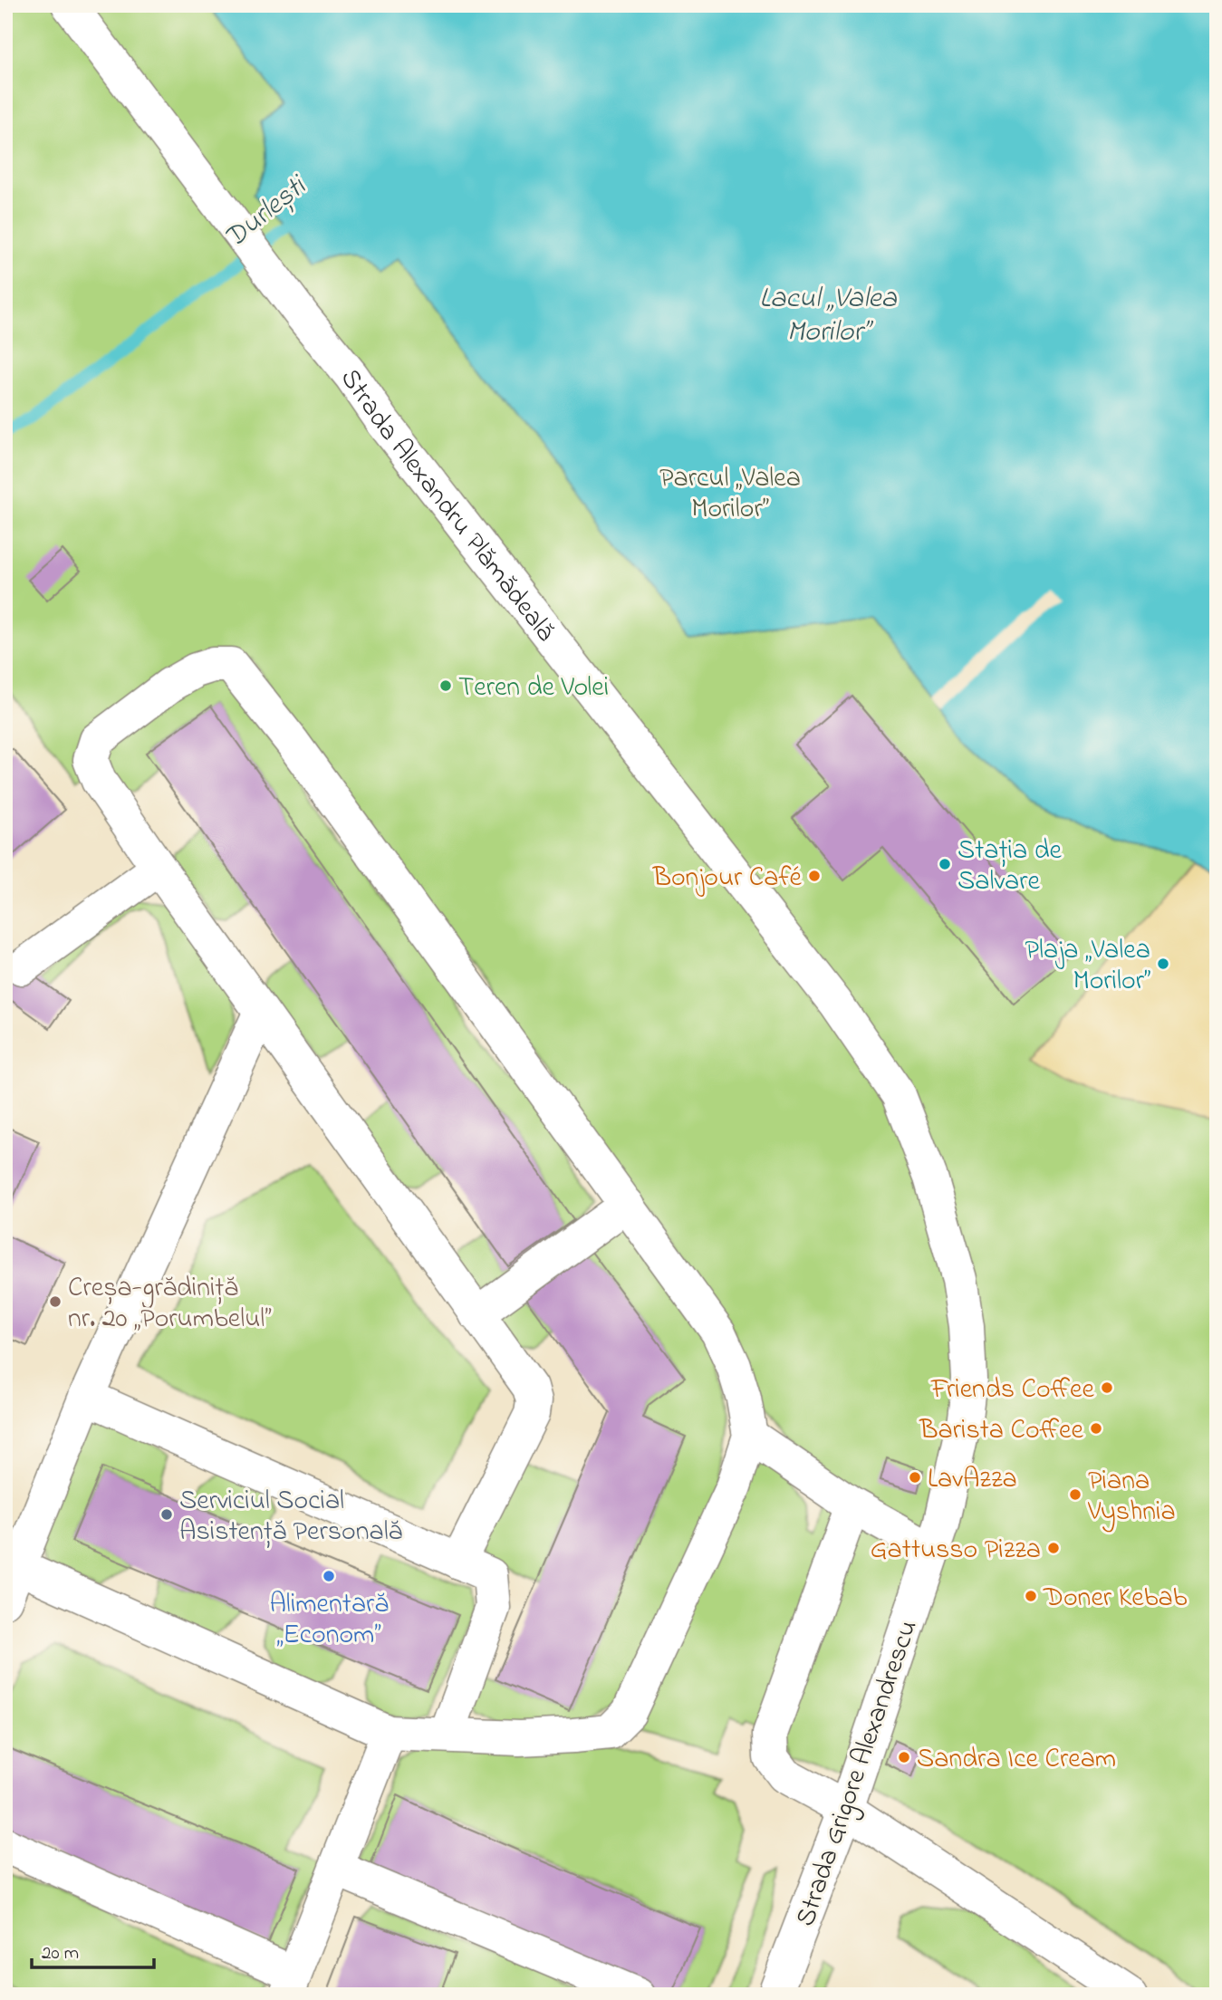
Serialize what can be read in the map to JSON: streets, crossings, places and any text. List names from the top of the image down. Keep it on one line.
{"streets":{"street":["Strada Alexandru Plămădeală","Strada Grigore Alexandrescu"]},"crossings":[["Strada Alexandru Plămădeală","Strada Grigore Alexandrescu"]],"water":["Durlești","Lacul „Valea Morilor”"],"parks":["Parcul „Valea Morilor”"],"places":["Teren de Volei","Stația de Salvare","Bonjour Café","Plaja „Valea Morilor”","Creșa-grădiniță nr. 20 „Porumbelul”","Friends Coffee","Barista Coffee","LavAzza","Piana Vyshnia","Serviciul Social Asistență Personală","Gattusso Pizza","Alimentară „Econom”","Doner Kebab","Sandra Ice Cream"],"scale_bar":"20 m"}
